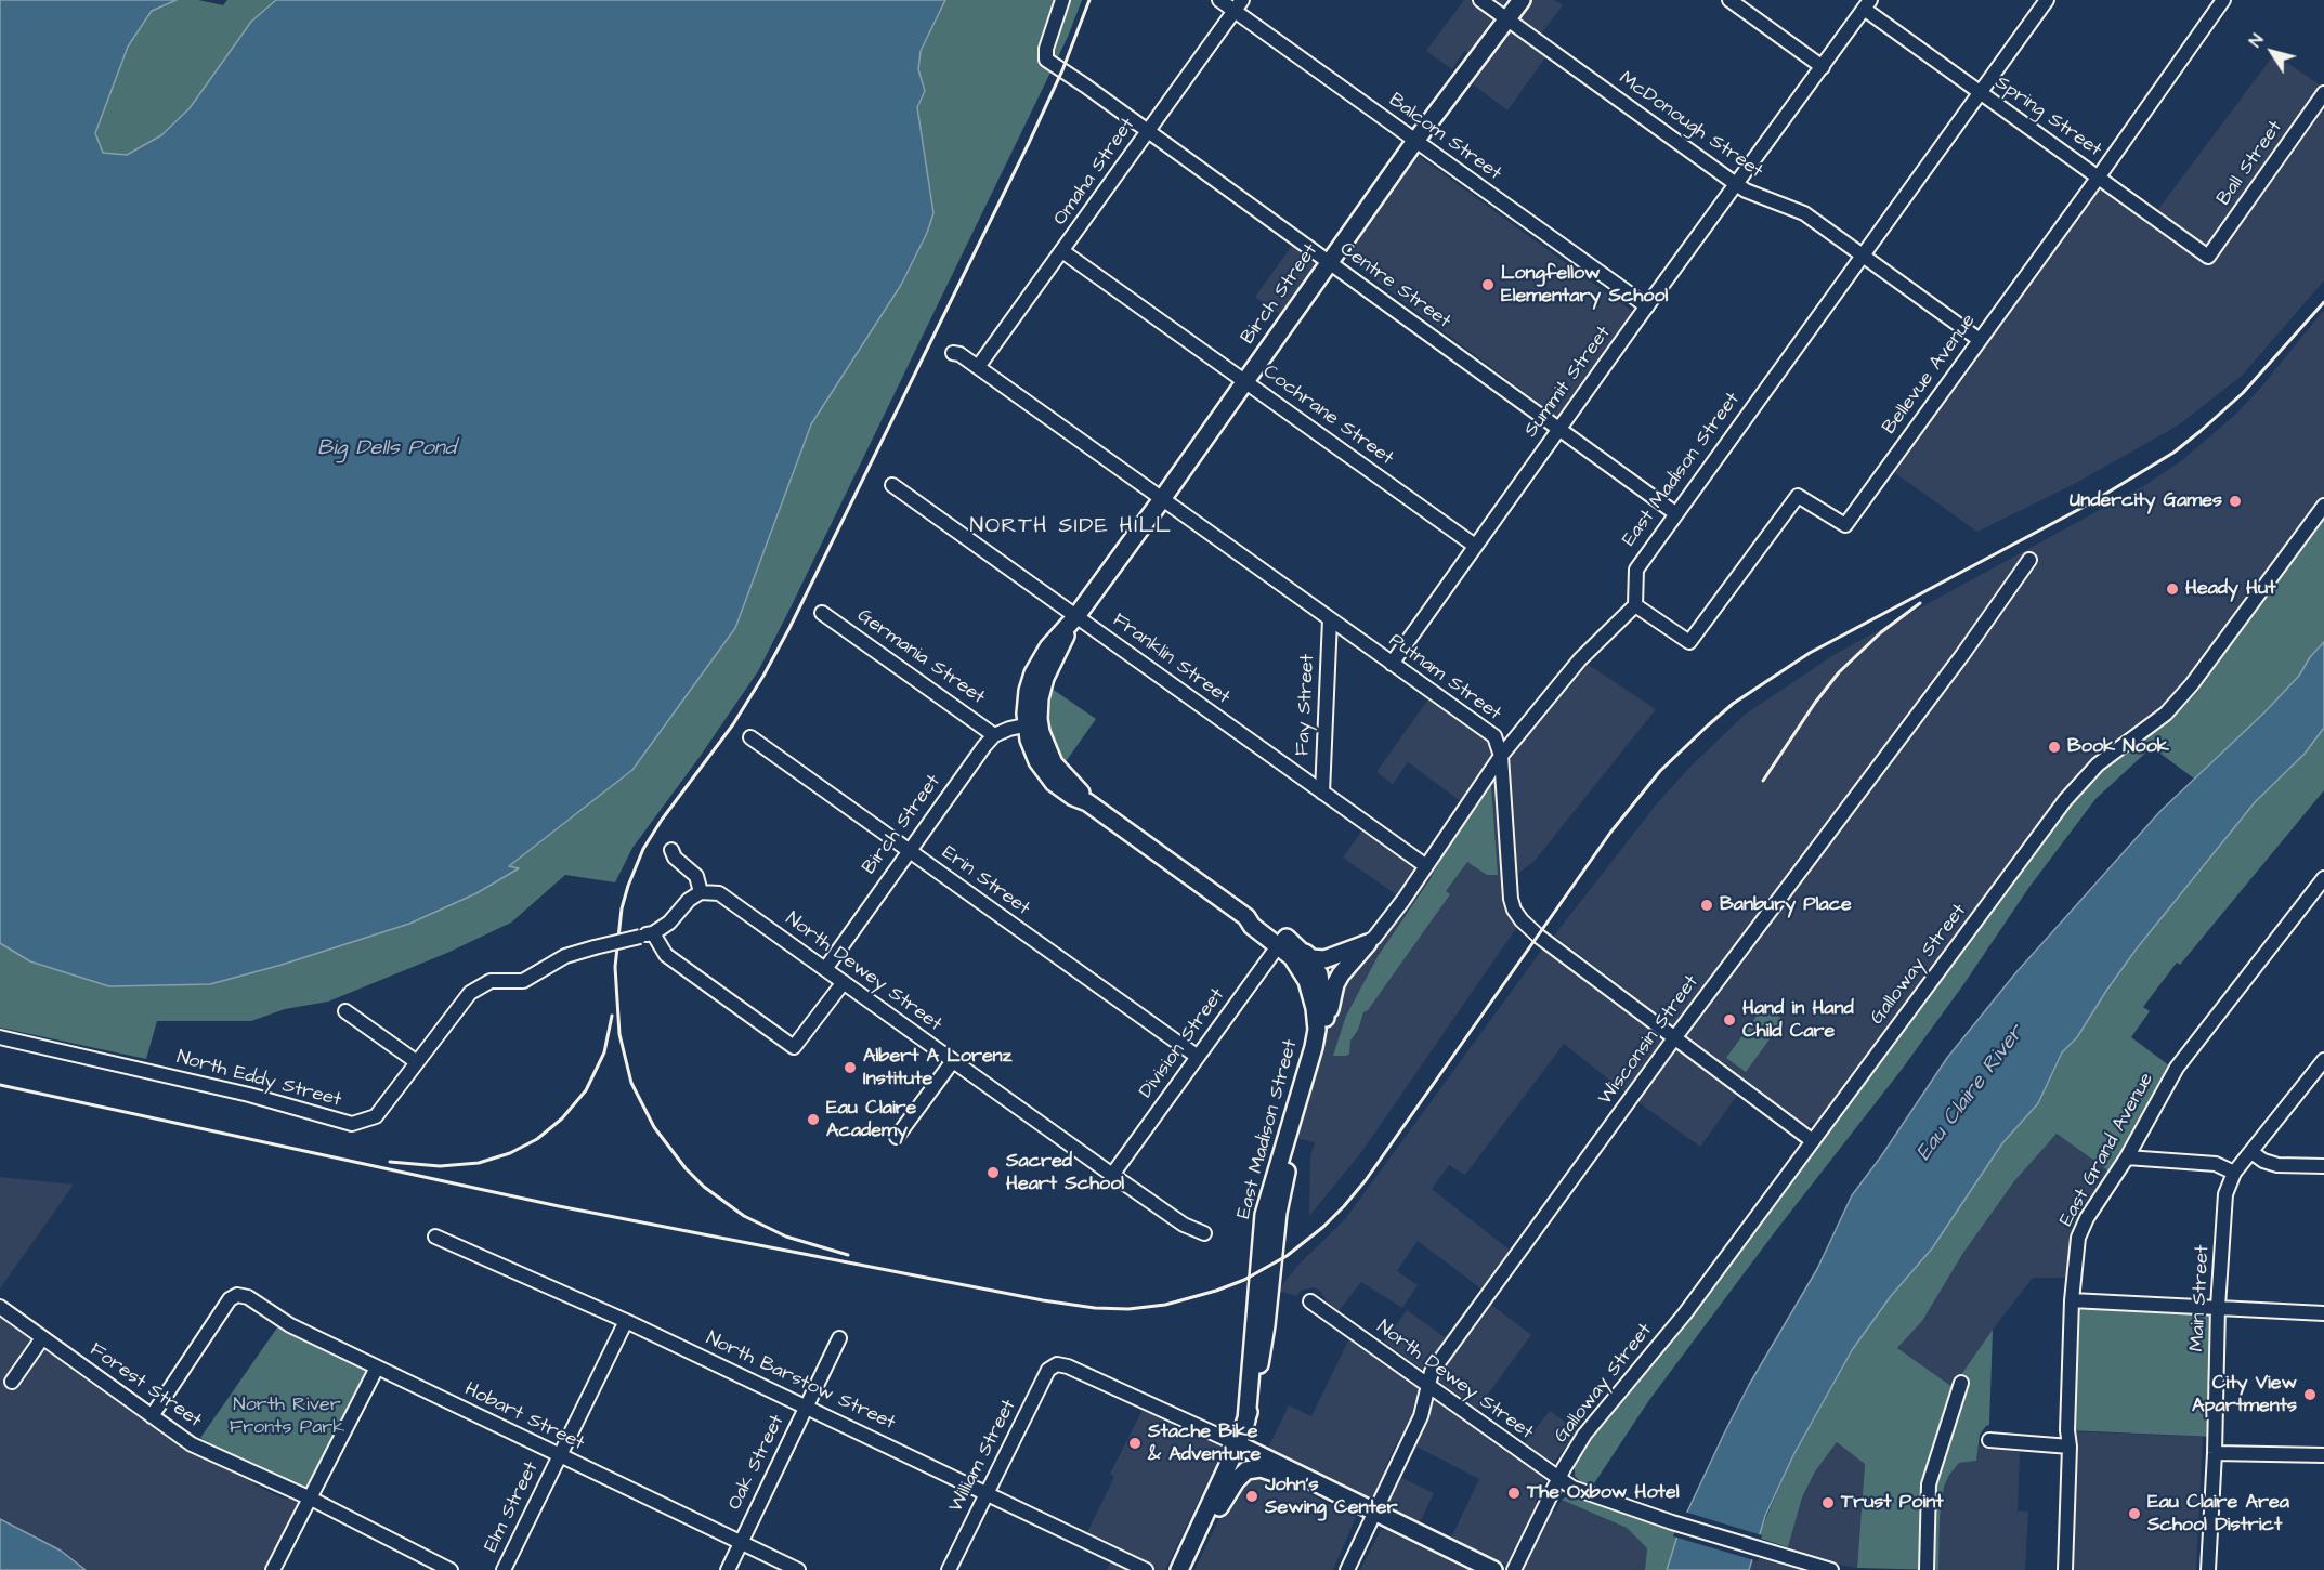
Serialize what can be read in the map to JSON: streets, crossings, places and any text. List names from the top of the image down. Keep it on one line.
{"streets":{"main road":["Birch Street","East Madison Street"],"street":["Spring Street","McDonough Street","Balcom Street","Ball Street","Omaha Street","Centre Street","Bellevue Avenue","Summit Street","Cochrane Street","Germania Street","Franklin Street","Putnam Street","Fay Street","Erin Street","Galloway Street","North Dewey Street","Wisconsin Street","Division Street","North Eddy Street","East Grand Avenue","Main Street","North Barstow Street","Forest Street","Hobart Street","William Street","Oak Street","Elm Street"]},"crossings":[["Spring Street","Ball Street"],["Spring Street","Bellevue Avenue"],["Spring Street","Summit Street"],["Spring Street","East Madison Street"],["McDonough Street","Birch Street"],["McDonough Street","Bellevue Avenue"],["McDonough Street","Summit Street"],["McDonough Street","East Madison Street"],["Balcom Street","Omaha Street"],["Balcom Street","Birch Street"],["Balcom Street","Summit Street"],["Omaha Street","Centre Street"],["Omaha Street","Cochrane Street"],["Omaha Street","Putnam Street"],["Centre Street","Birch Street"],["Centre Street","Summit Street"],["Centre Street","East Madison Street"],["Birch Street","Cochrane Street"],["Birch Street","Germania Street"],["Birch Street","Franklin Street"],["Birch Street","Putnam Street"],["Birch Street","Erin Street"],["Birch Street","North Dewey Street"],["Bellevue Avenue","East Madison Street"],["Summit Street","Cochrane Street"],["Summit Street","Putnam Street"],["East Madison Street","William Street"],["Franklin Street","Fay Street"],["Putnam Street","Fay Street"],["Putnam Street","Galloway Street"],["Putnam Street","Wisconsin Street"],["Erin Street","Division Street"],["Galloway Street","North Dewey Street"],["North Dewey Street","Wisconsin Street"],["North Dewey Street","Division Street"],["North Barstow Street","William Street"],["North Barstow Street","Oak Street"],["North Barstow Street","Elm Street"],["Forest Street","Hobart Street"],["Hobart Street","Oak Street"],["Hobart Street","Elm Street"]],"districts":["NORTH SIDE HILL"],"water":["Big Dells Pond","Eau Claire River"],"parks":["North River Fronts Park"],"places":["Longfellow Elementary School","Undercity Games","Heady Hut","Book Nook","Banbury Place","Hand in Hand Child Care","Albert A Lorenz Institute","Eau Claire Academy","Sacred Heart School","City View Apartments","Stache Bike & Adventure","The Oxbow Hotel","John's Sewing Center","Trust Point","Eau Claire Area School District"],"north":"top left"}
